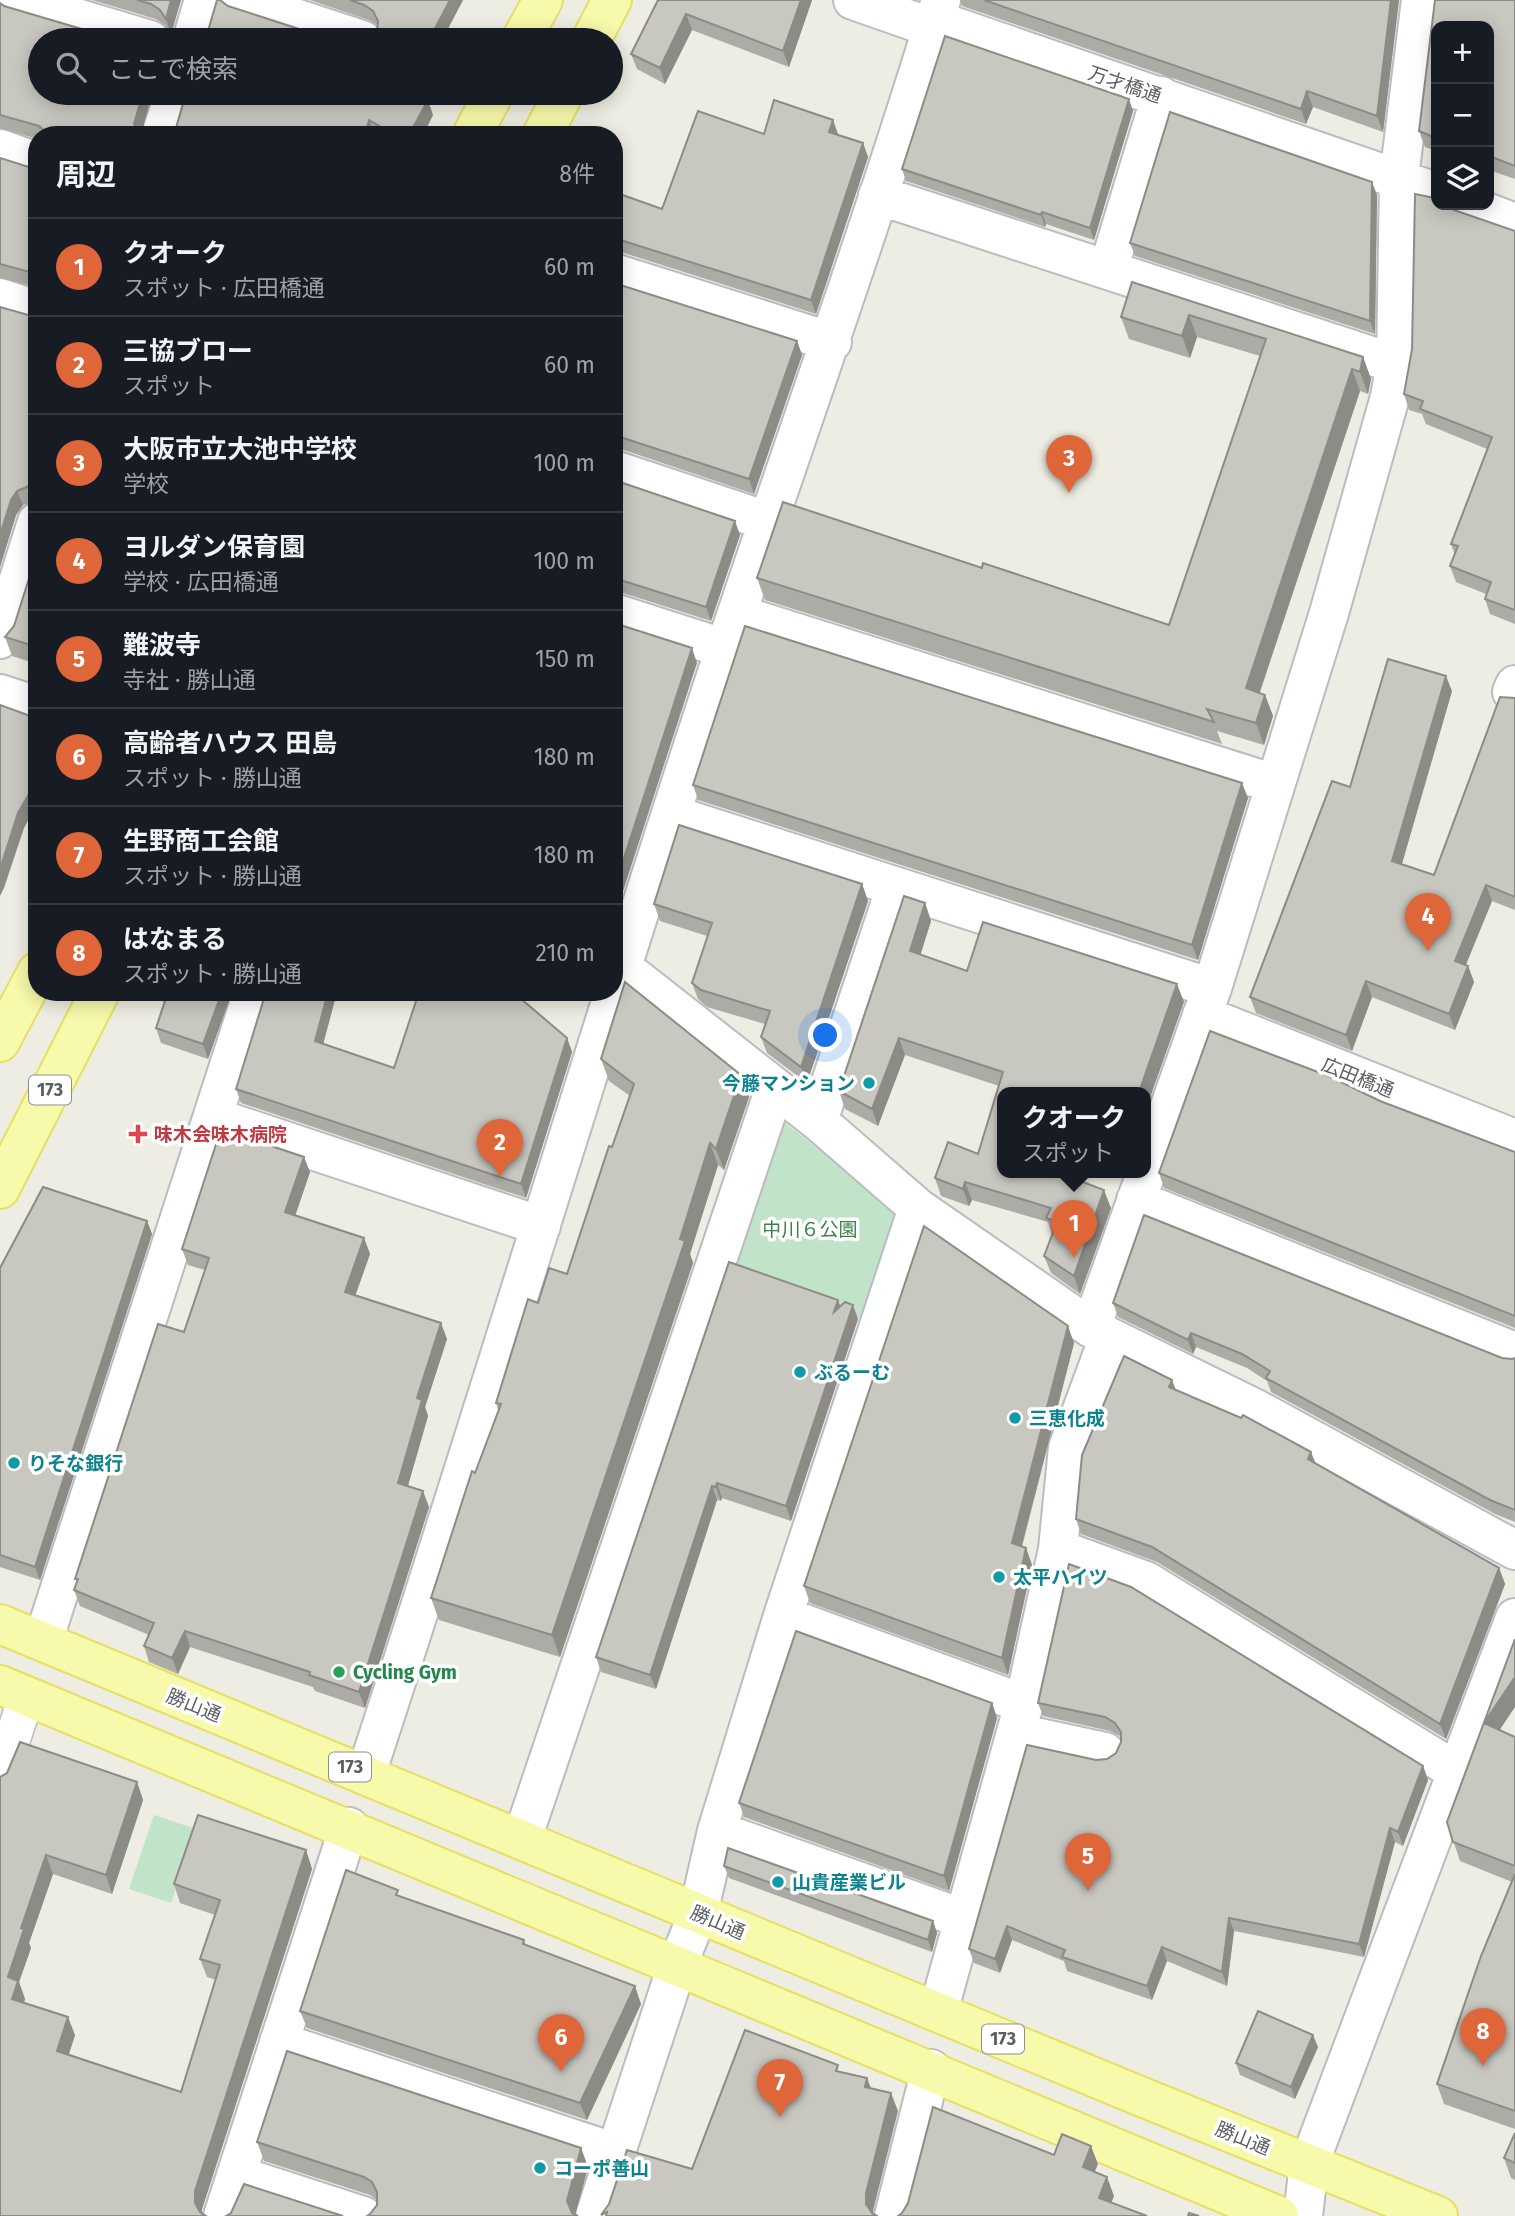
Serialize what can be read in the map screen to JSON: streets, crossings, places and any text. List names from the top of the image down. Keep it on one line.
{"streets":{"main road":["173","勝山通"],"street":["万才橋通","広田橋通"]},"parks":["中川６公園"],"places":{"other":["今藤マンション","ぶるーむ","三恵化成","りそな銀行","太平ハイツ","Cycling Gym","山貴産業ビル","コーポ善山"],"health":["味木会味木病院"]},"page":{"map_buttons":["+","−"],"search":"ここで検索","heading":["周辺","8件"],"list":[{"mark":"1","name":"クオーク","note":"スポット · 広田橋通","value":"60 m"},{"mark":"2","name":"三協ブロー","note":"スポット","value":"60 m"},{"mark":"3","name":"大阪市立大池中学校","note":"学校","value":"100 m"},{"mark":"4","name":"ヨルダン保育園","note":"学校 · 広田橋通","value":"100 m"},{"mark":"5","name":"難波寺","note":"寺社 · 勝山通","value":"150 m"},{"mark":"6","name":"高齢者ハウス 田島","note":"スポット · 勝山通","value":"180 m"},{"mark":"7","name":"生野商工会館","note":"スポット · 勝山通","value":"180 m"},{"mark":"8","name":"はなまる","note":"スポット · 勝山通","value":"210 m"}],"pins":["3","4","2","1","5","8","6","7"],"popup":["クオーク","スポット"]}}
